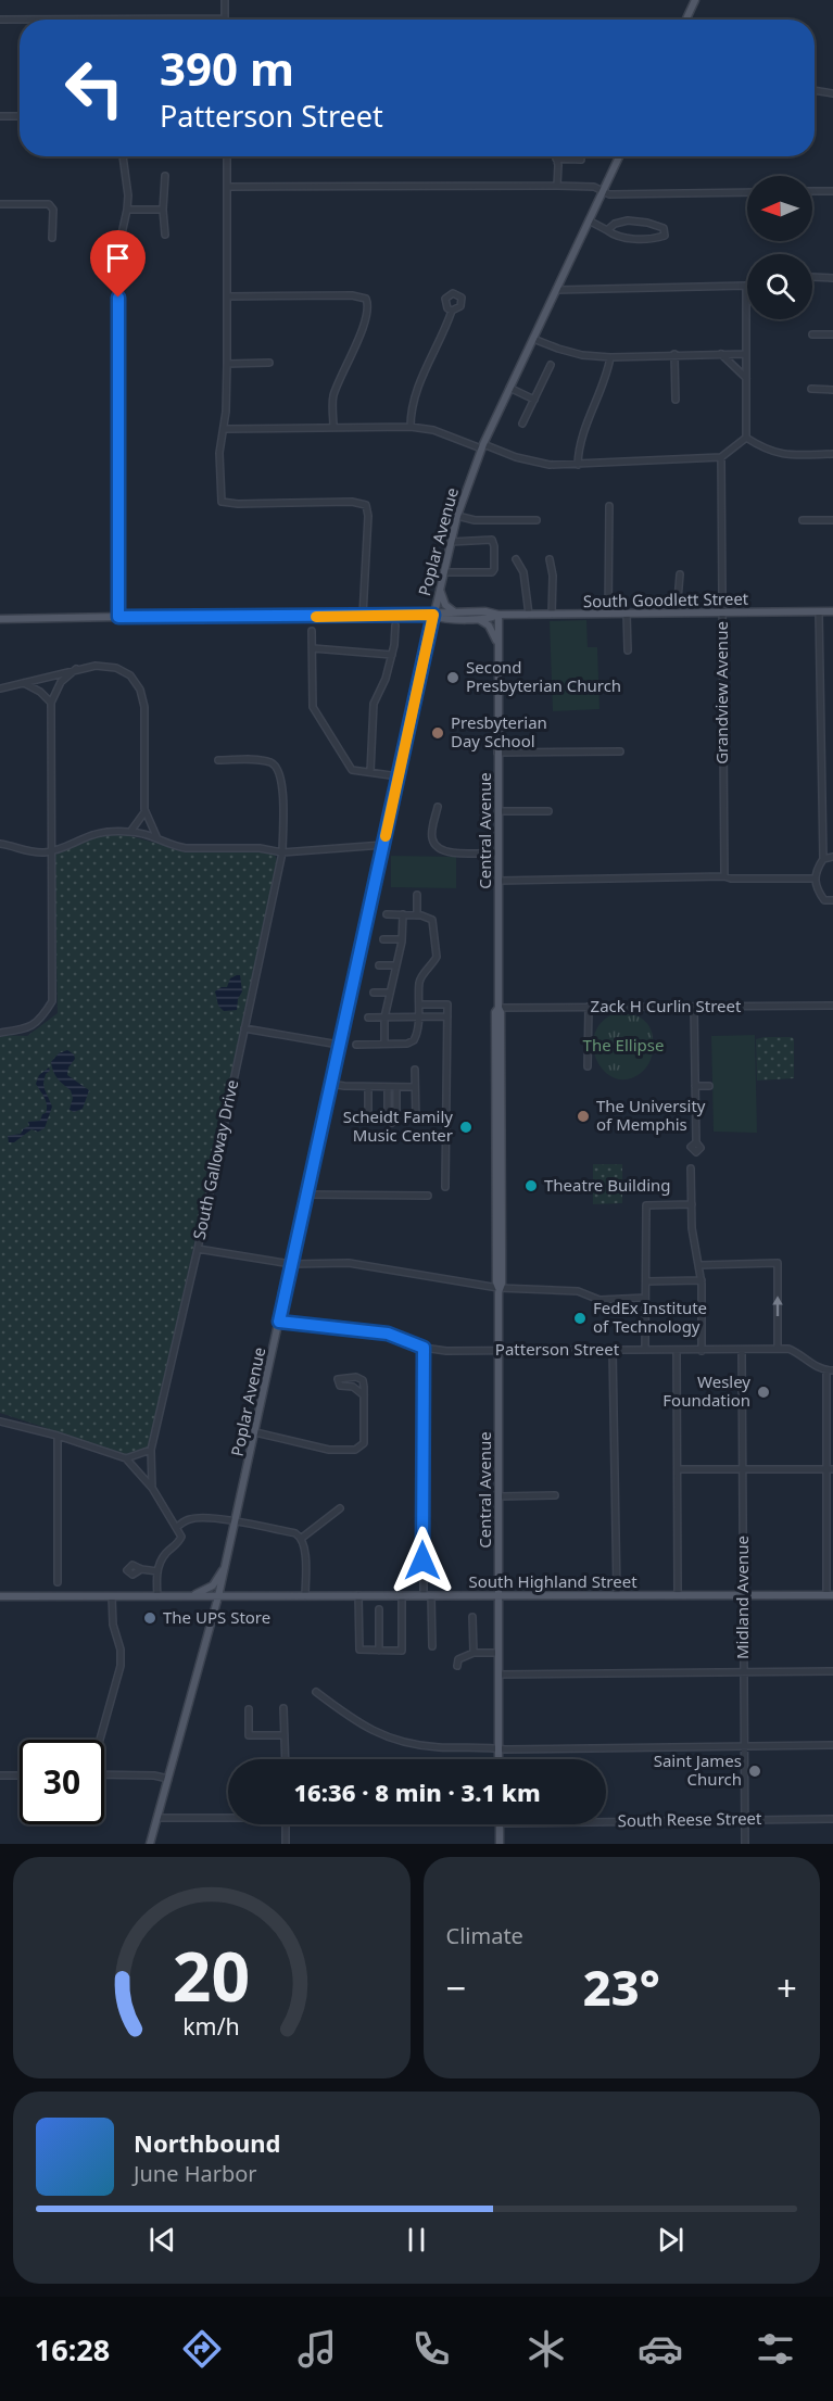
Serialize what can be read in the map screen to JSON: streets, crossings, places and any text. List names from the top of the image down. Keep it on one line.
{"streets":{"main road":["Poplar Avenue","South Goodlett Street","Central Avenue","South Highland Street"],"street":["Grandview Avenue","Zack H Curlin Street","South Galloway Drive","Patterson Street","Midland Avenue","South Reese Street"]},"crossings":[["Poplar Avenue","South Goodlett Street"],["Poplar Avenue","Patterson Street"],["Poplar Avenue","South Highland Street"],["Poplar Avenue","South Reese Street"],["South Goodlett Street","Grandview Avenue"],["South Goodlett Street","Central Avenue"],["Central Avenue","Zack H Curlin Street"],["Central Avenue","Patterson Street"],["Central Avenue","South Highland Street"],["Patterson Street","Midland Avenue"],["South Highland Street","Midland Avenue"],["Midland Avenue","South Reese Street"]],"parks":["The Ellipse"],"places":["Second Presbyterian Church","Presbyterian Day School","The University of Memphis","Scheidt Family Music Center","Theatre Building","FedEx Institute of Technology","Wesley Foundation","The UPS Store","Saint James Church"],"north":"left","page":{"turn":["390 m","Patterson Street"],"limit":"30","trip":"16:36 · 8 min · 3.1 km","tile":"Climate","heat":["−","23°","+"],"song":["Northbound","June Harbor"],"tabs":"16:28","gauge":["20","km/h"]}}
